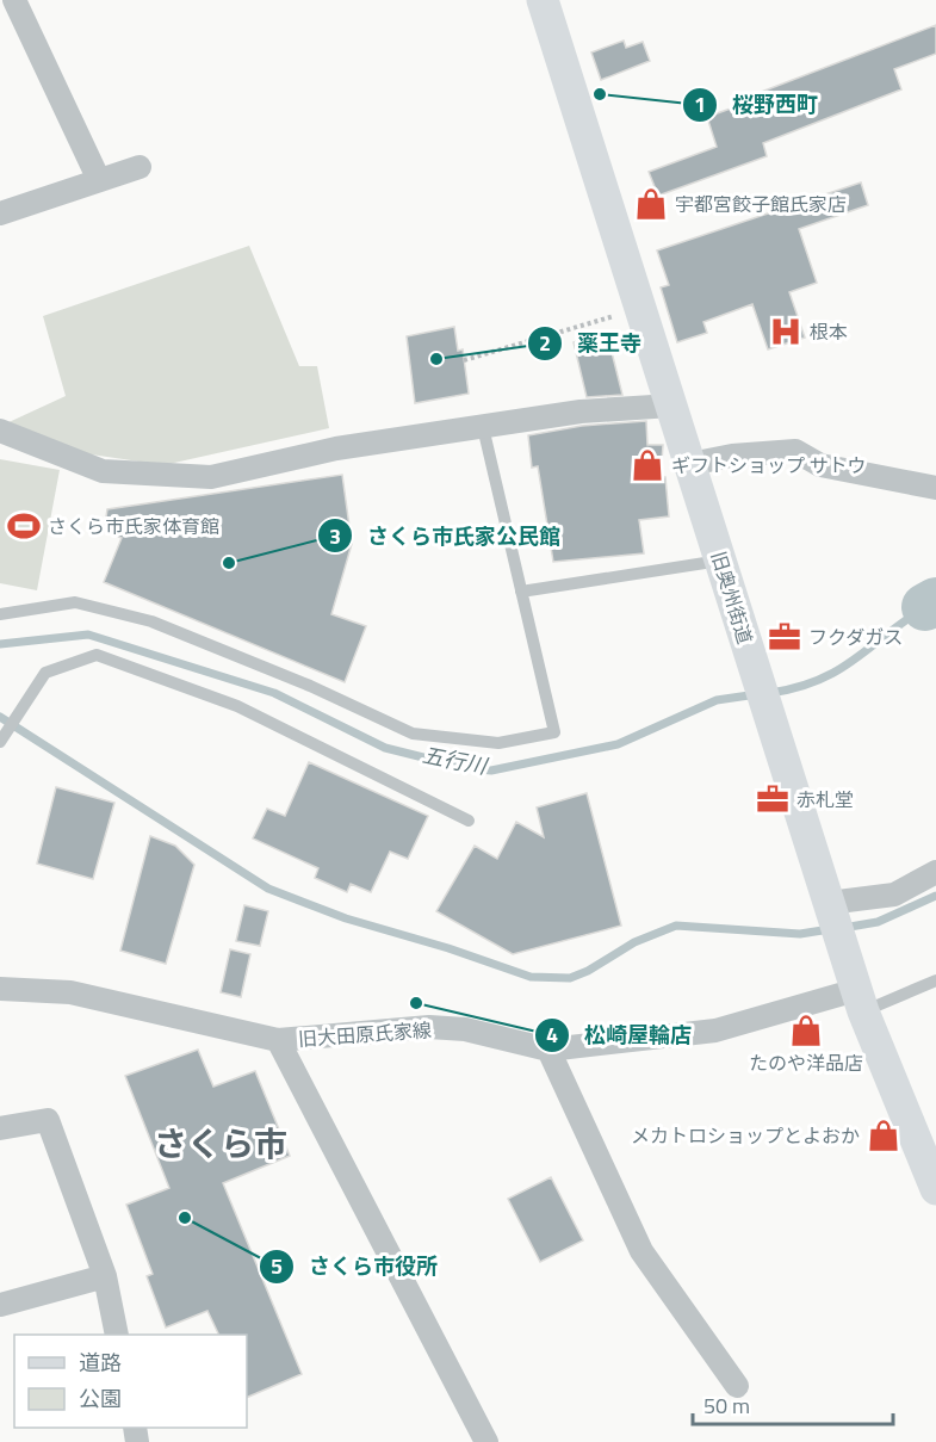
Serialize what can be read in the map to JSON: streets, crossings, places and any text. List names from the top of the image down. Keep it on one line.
{"streets":{"street":["旧奥州街道","旧大田原氏家線"]},"crossings":[["旧奥州街道","旧大田原氏家線"]],"districts":["さくら市"],"water":["五行川"],"places":{"other":["桜野西町","薬王寺","さくら市氏家公民館","松崎屋輪店","さくら市役所"],"shop":["宇都宮餃子館氏家店","ギフトショップ サトウ","たのや洋品店","メカトロショップとよおか"],"hospital":["根本"],"sports":["さくら市氏家体育館"],"office":["フクダガス","赤札堂"]},"legend":["道路","公園"],"scale_bar":"50 m"}
